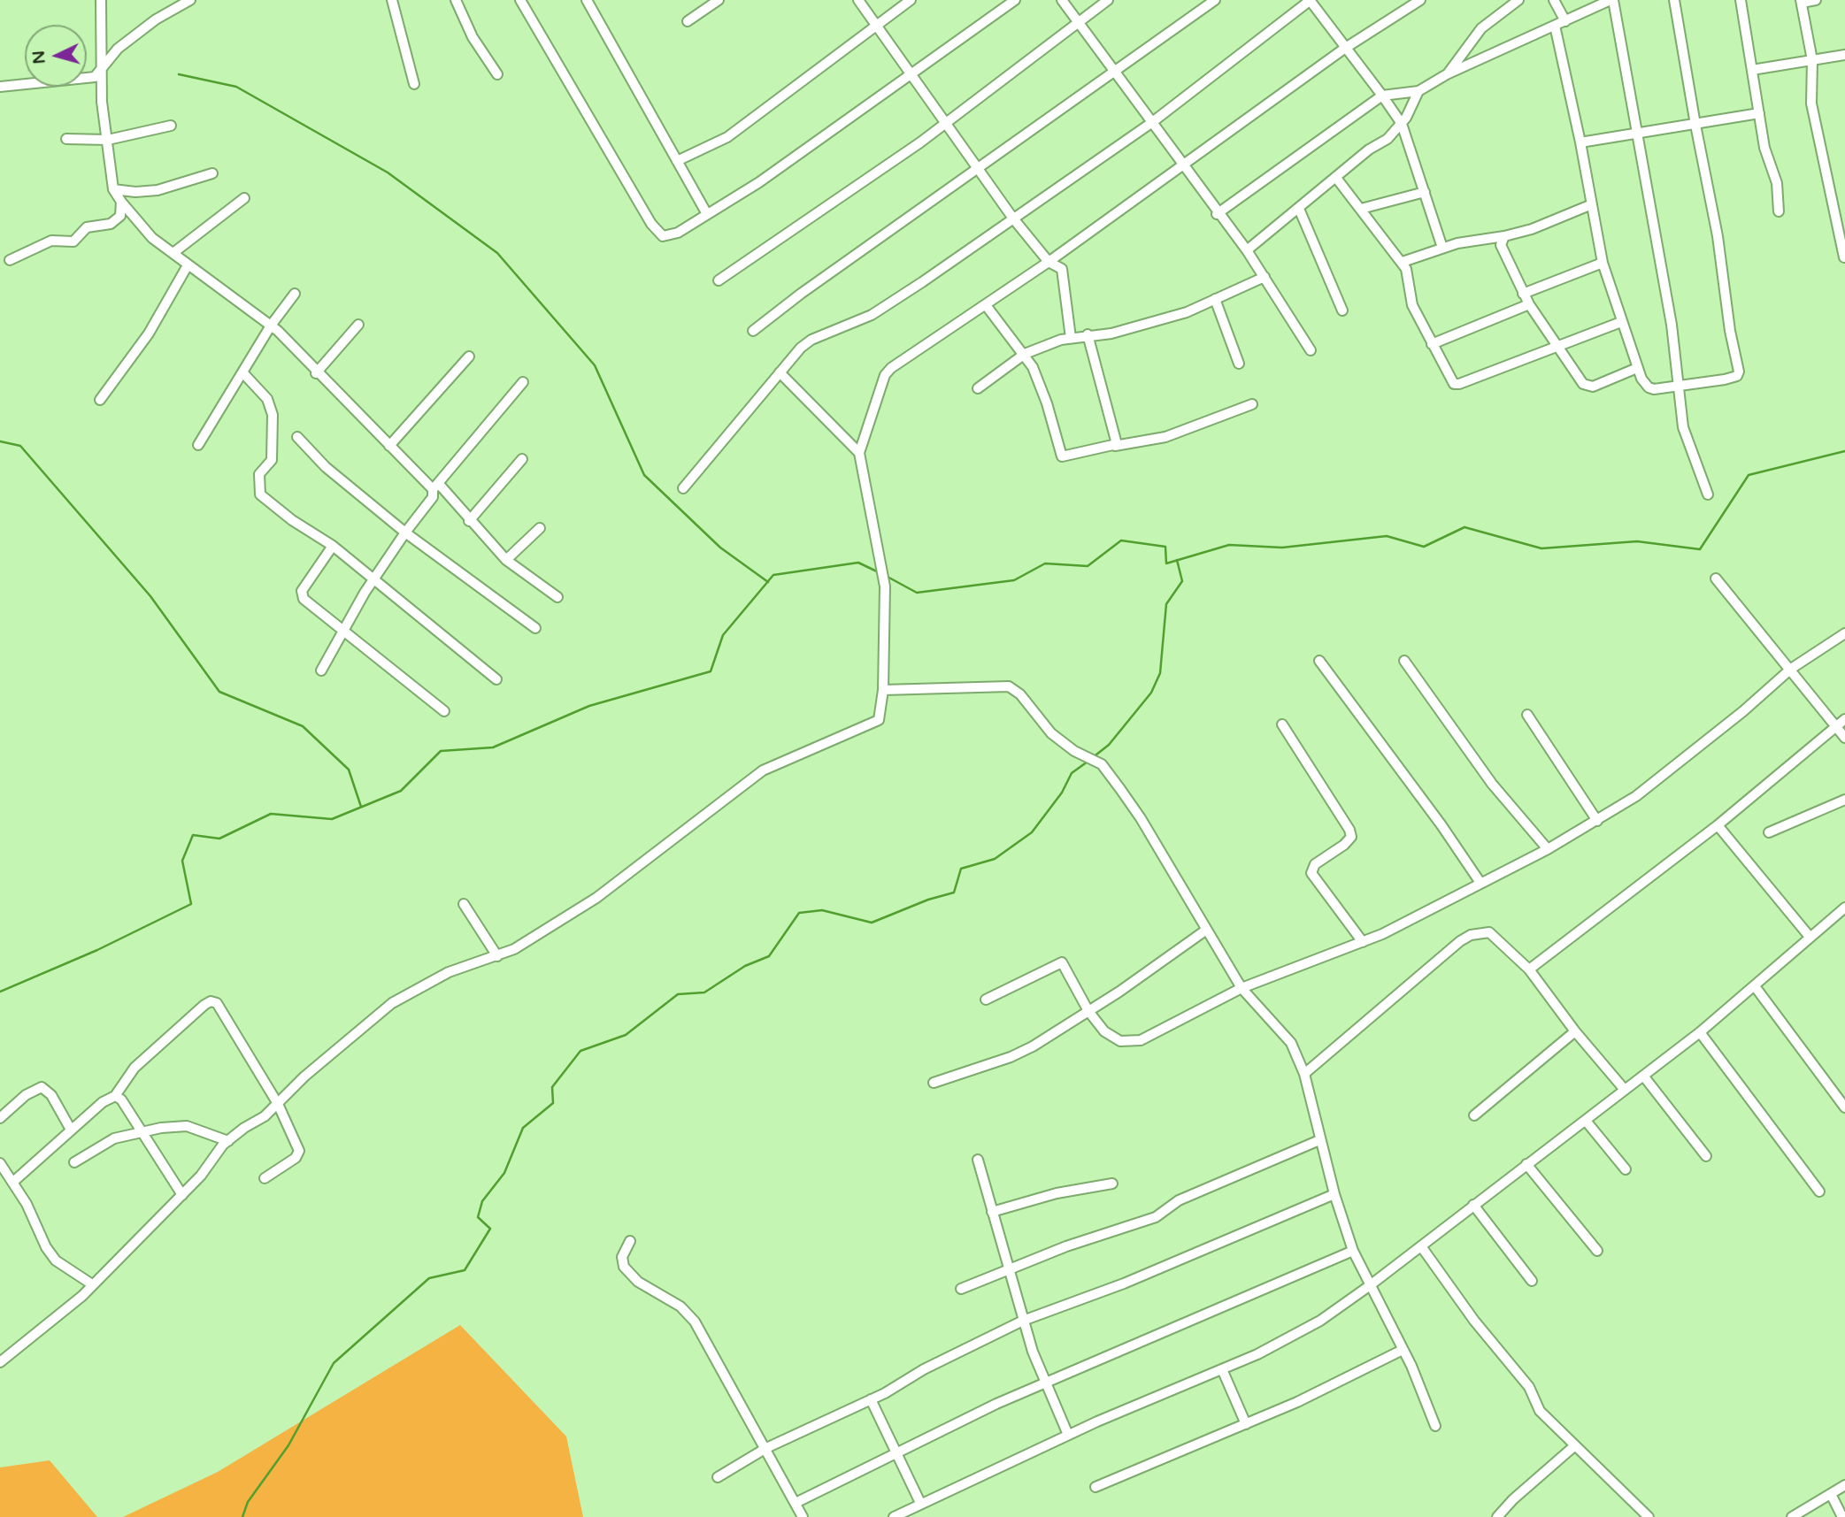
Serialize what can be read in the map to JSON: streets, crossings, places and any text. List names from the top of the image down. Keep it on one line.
{"north":"left"}
